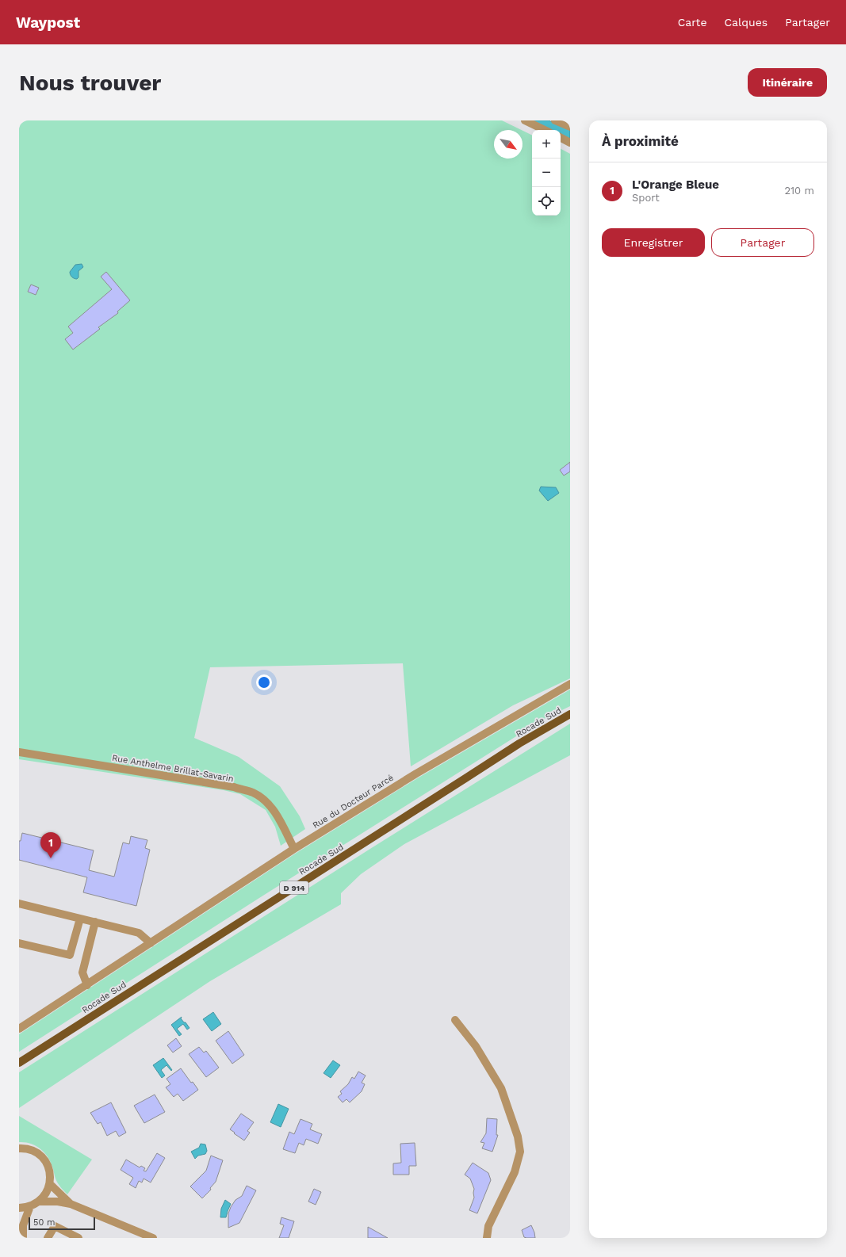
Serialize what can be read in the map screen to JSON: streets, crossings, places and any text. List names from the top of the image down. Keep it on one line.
{"streets":{"main road":["Rocade Sud","D 914"],"street":["Rue Anthelme Brillat-Savarin","Rue du Docteur Parcé"]},"crossings":[["Rue Anthelme Brillat-Savarin","Rue du Docteur Parcé"]],"scale_bar":"50 m","north":"bottom right","page":{"header":"Waypost","nav":["Carte","Calques","Partager"],"buttons":["Itinéraire",["Enregistrer","Partager"]],"title":"Nous trouver","heading":"À proximité","map_buttons":["+","−"],"list":[{"mark":"1","name":"L'Orange Bleue","note":"Sport","value":"210 m"}],"pins":"1","scale":"50 m"}}
